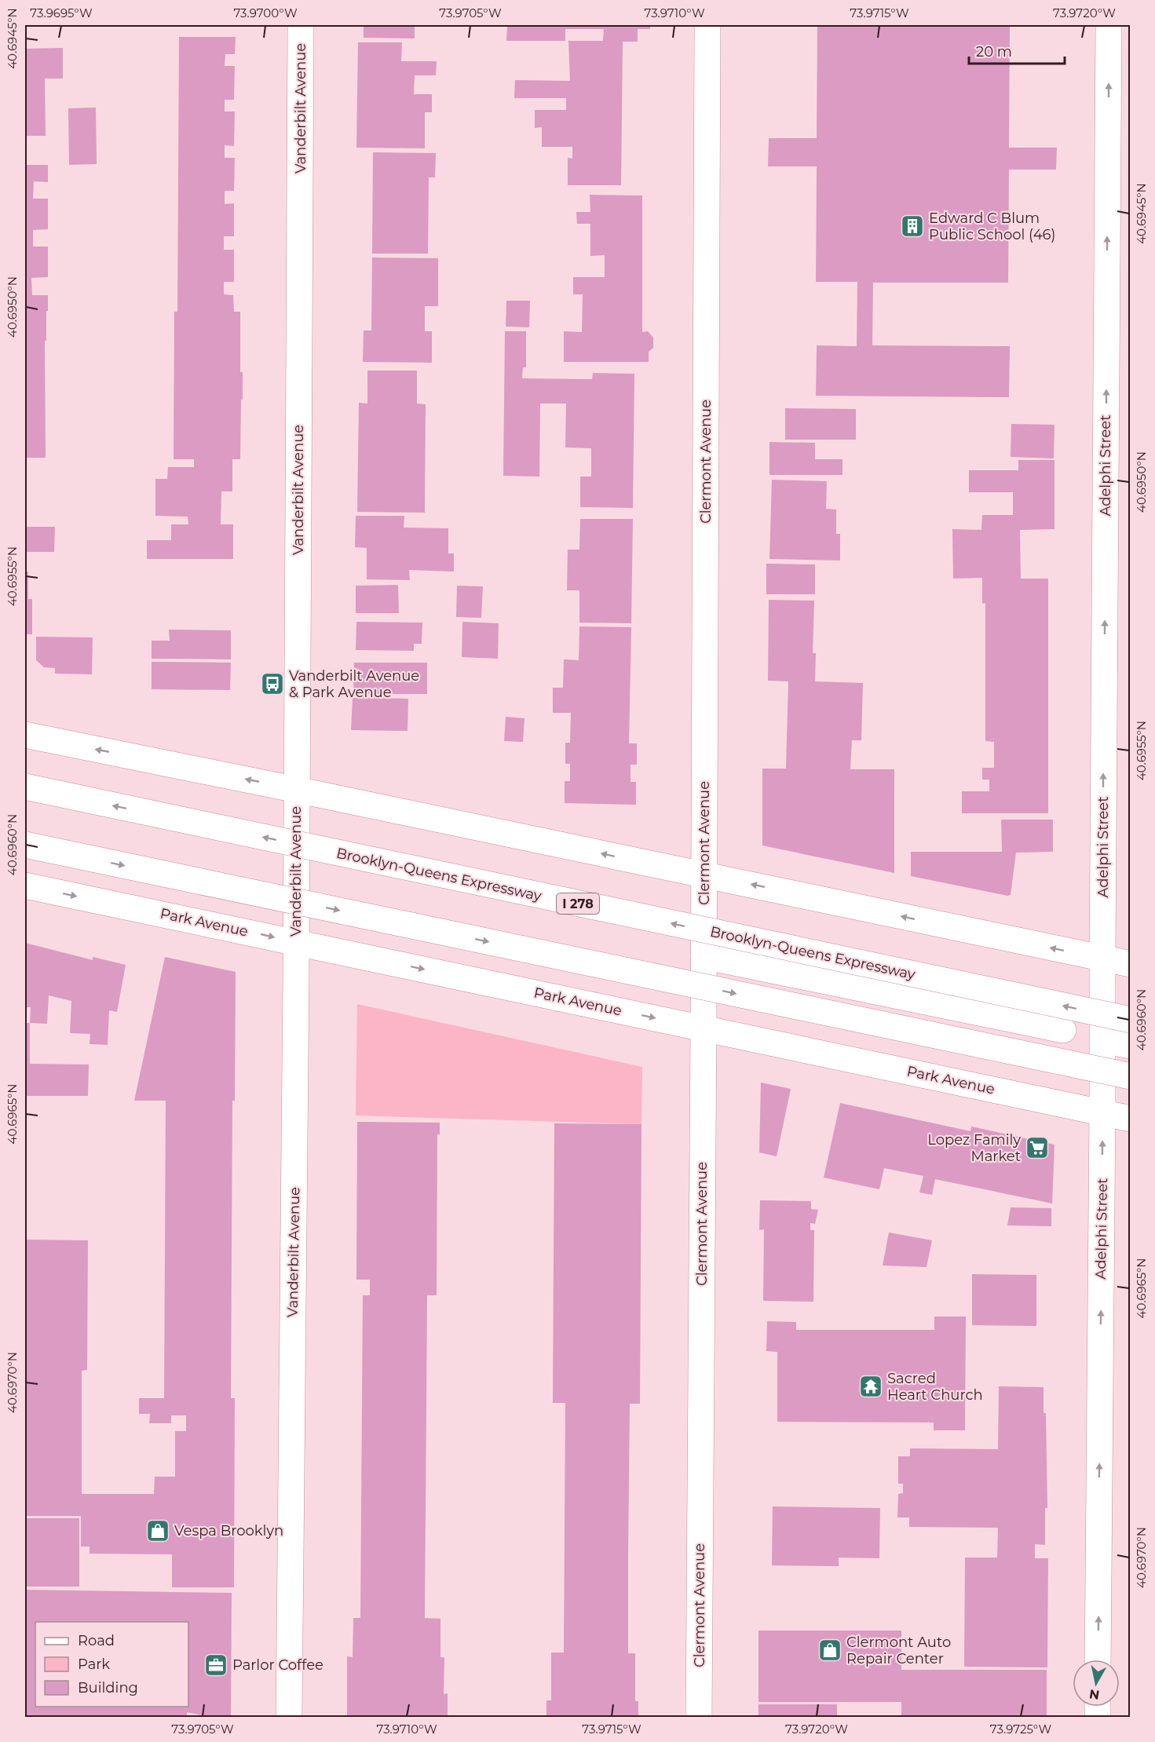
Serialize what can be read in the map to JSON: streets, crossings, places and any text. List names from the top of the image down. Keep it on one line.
{"streets":{"main road":["Vanderbilt Avenue","Clermont Avenue","Adelphi Street","Brooklyn-Queens Expressway","I 278","Park Avenue"]},"crossings":[["Vanderbilt Avenue","Park Avenue"],["Clermont Avenue","Park Avenue"],["Adelphi Street","Park Avenue"]],"one_way":["Adelphi Street"],"places":{"building":["Edward C Blum Public School (46)"],"bus stop":["Vanderbilt Avenue & Park Avenue"],"supermarket":["Lopez Family Market"],"temple":["Sacred Heart Church"],"shop":["Vespa Brooklyn","Clermont Auto Repair Center"],"office":["Parlor Coffee"]},"legend":["Road","Park","Building"],"scale_bar":"20 m","north":"bottom","coordinates":["73.9695°W","73.9700°W","73.9705°W","73.9710°W","73.9715°W","73.9720°W","40.6945°N","40.6950°N","40.6955°N","40.6960°N","40.6965°N","40.6970°N","73.9725°W"]}
